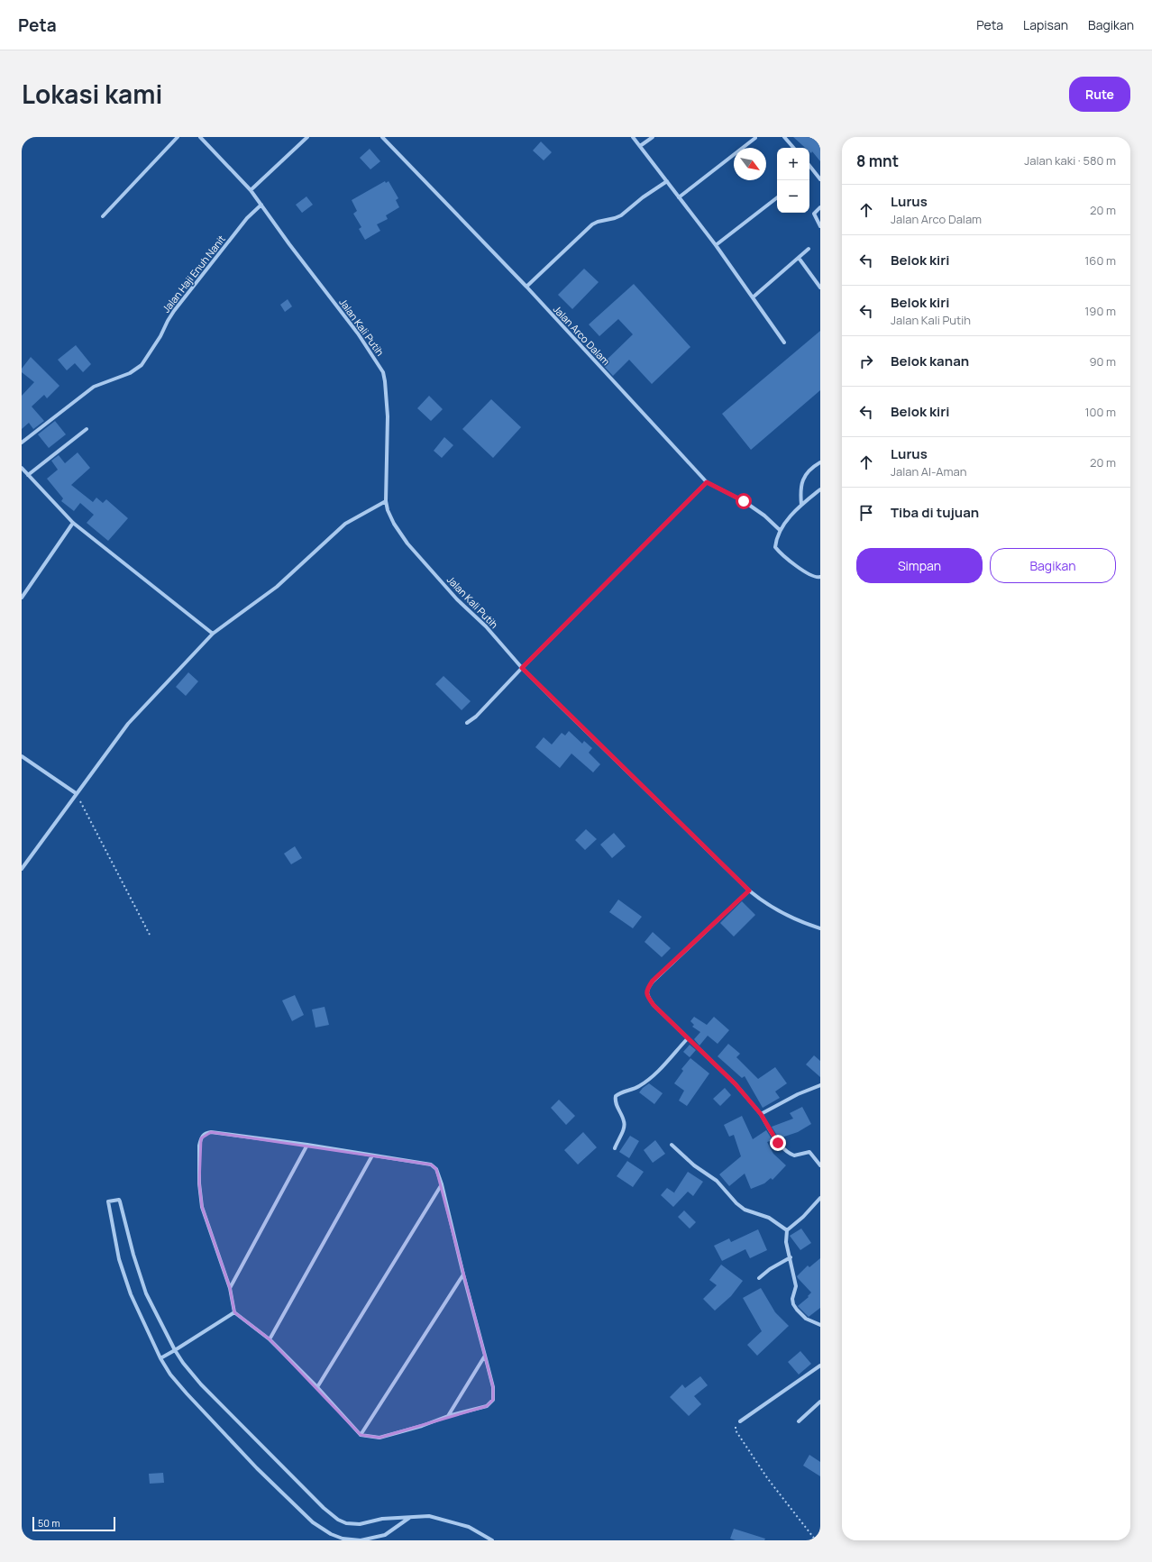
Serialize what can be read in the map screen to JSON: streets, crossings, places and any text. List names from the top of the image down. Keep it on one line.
{"streets":{"street":["Jalan Haji Enuh Nanit","Jalan Kali Putih","Jalan Arco Dalam"]},"crossings":[["Jalan Haji Enuh Nanit","Jalan Kali Putih"]],"scale_bar":"50 m","north":"bottom right","page":{"header":"Peta","nav":["Peta","Lapisan","Bagikan"],"title":"Lokasi kami","buttons":["Rute",["Simpan","Bagikan"]],"heading":["8 mnt","Jalan kaki · 580 m"],"map_buttons":["+","−"],"list":[["Lurus","Jalan Arco Dalam","20 m"],["Belok kiri","160 m"],["Belok kiri","Jalan Kali Putih","190 m"],["Belok kanan","90 m"],["Belok kiri","100 m"],["Lurus","Jalan Al-Aman","20 m"],"Tiba di tujuan"],"scale":"50 m"}}
